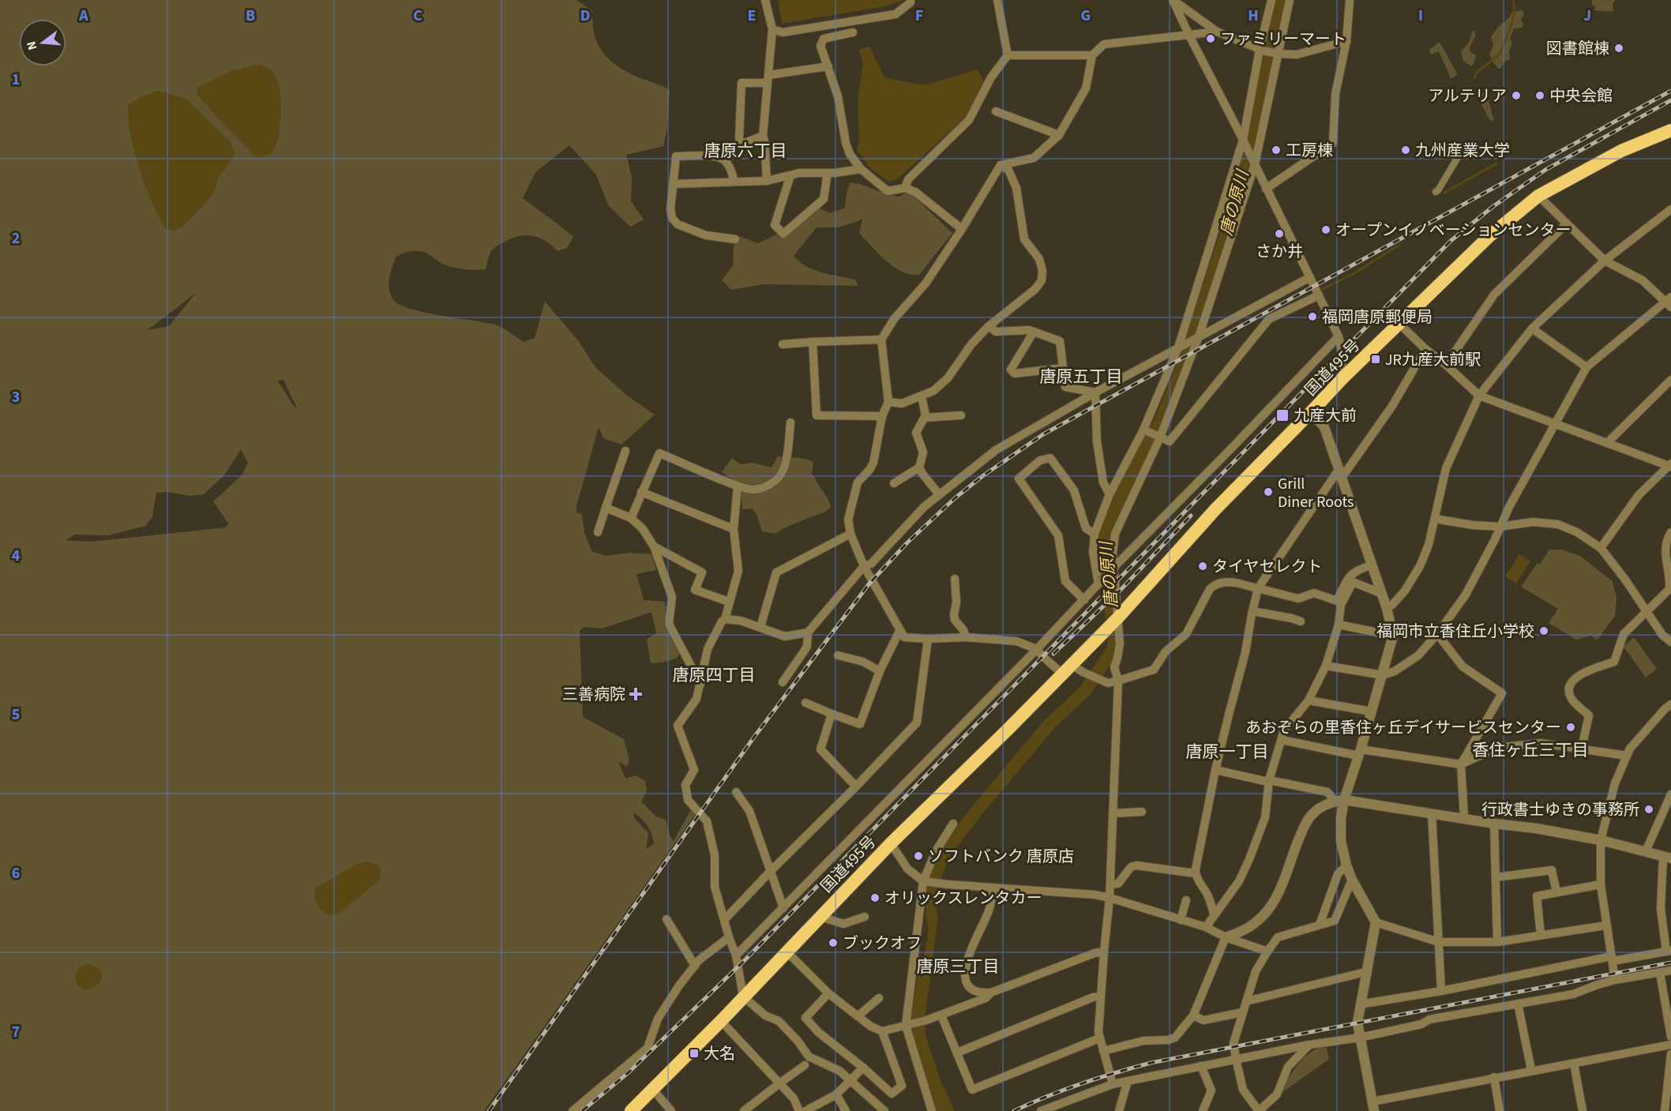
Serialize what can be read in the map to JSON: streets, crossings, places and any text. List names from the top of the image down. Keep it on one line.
{"streets":{"highway":["国道495号"]},"districts":["唐原六丁目","唐原五丁目","唐原四丁目","香住ヶ丘三丁目","唐原一丁目","唐原三丁目"],"water":["唐の原川"],"places":{"other":["ファミリーマート","図書館棟","アルテリア","中央会館","工房棟","九州産業大学","オープンイノベーションセンター","さか井","福岡唐原郵便局","Grill Diner Roots","タイヤセレクト","福岡市立香住丘小学校","あおぞらの里香住ヶ丘デイサービスセンター","行政書士ゆきの事務所","ソフトバンク 唐原店","オリックスレンタカー","ブックオフ"],"transit":["JR九産大前駅","九産大前","大名"],"health":["三善病院"]},"north":"left","grid":{"columns":["A","B","C","D","E","F","G","H","I","J"],"rows":["1","2","3","4","5","6","7"]}}
